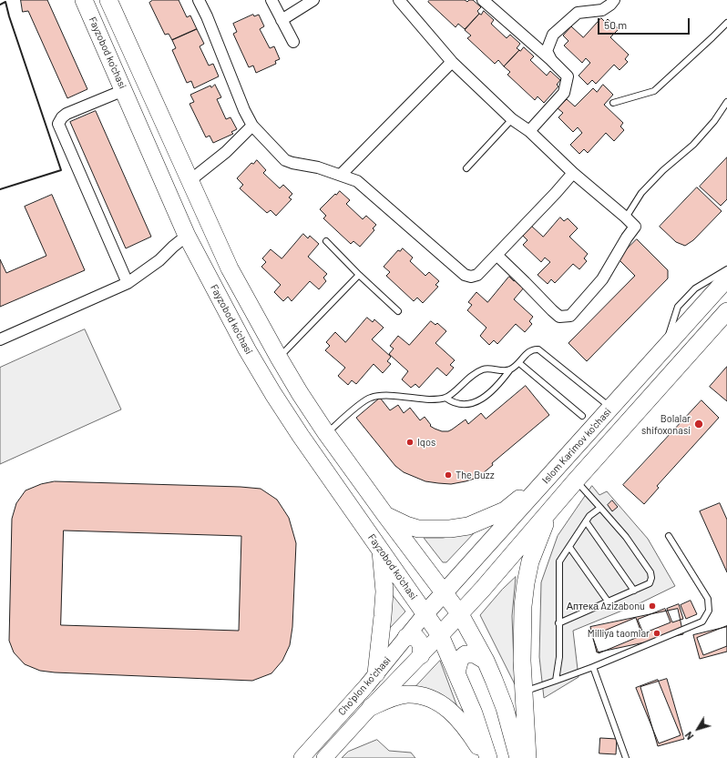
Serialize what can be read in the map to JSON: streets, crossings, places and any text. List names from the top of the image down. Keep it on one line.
{"streets":{"main road":["Fayzobod ko'chasi","Islom Karimov ko'chasi","Choʻplon koʻchasi"]},"crossings":[["Fayzobod ko'chasi","Islom Karimov ko'chasi"],["Fayzobod ko'chasi","Choʻplon koʻchasi"],["Islom Karimov ko'chasi","Choʻplon koʻchasi"]],"places":["Bolalar shifoxonasi","Iqos","The Buzz","Аптека Azizabonu","Milliya taomlar"],"scale_bar":"50 m","north":"bottom left"}
